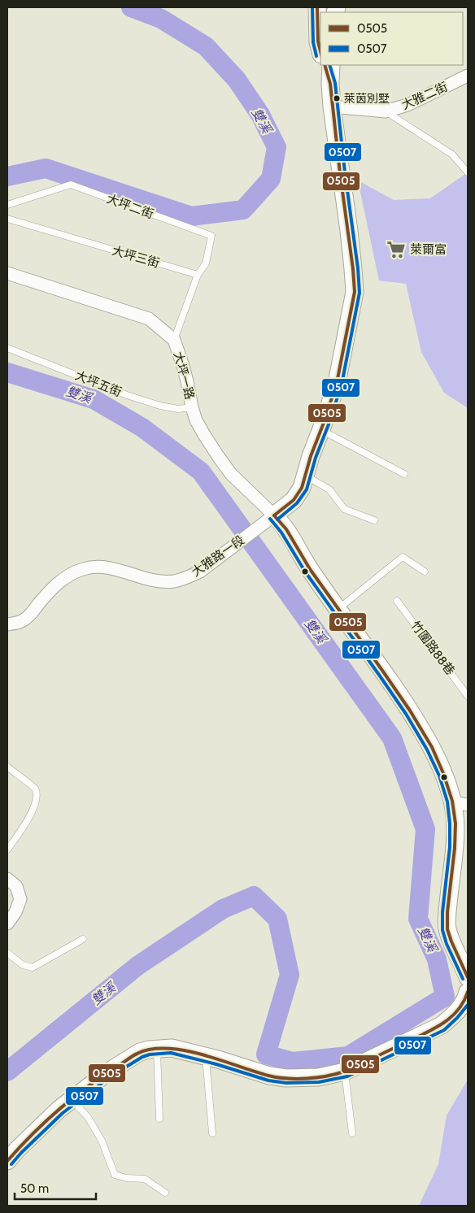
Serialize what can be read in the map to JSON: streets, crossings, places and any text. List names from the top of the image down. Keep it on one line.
{"streets":{"street":["大雅二街","大坪一路","大雅路一段"],"lane":["大坪二街","大坪三街","大坪五街","竹圍路88巷"]},"crossings":[["大坪二街","大坪三街"],["大坪一路","大坪五街"],["大坪一路","大雅路一段"]],"water":["雙溪"],"places":{"other":["萊茵別墅"],"supermarket":["萊爾富"]},"lines":["transit line 0505","transit line 0507"],"legend":["0505","0507"],"scale_bar":"50 m"}
